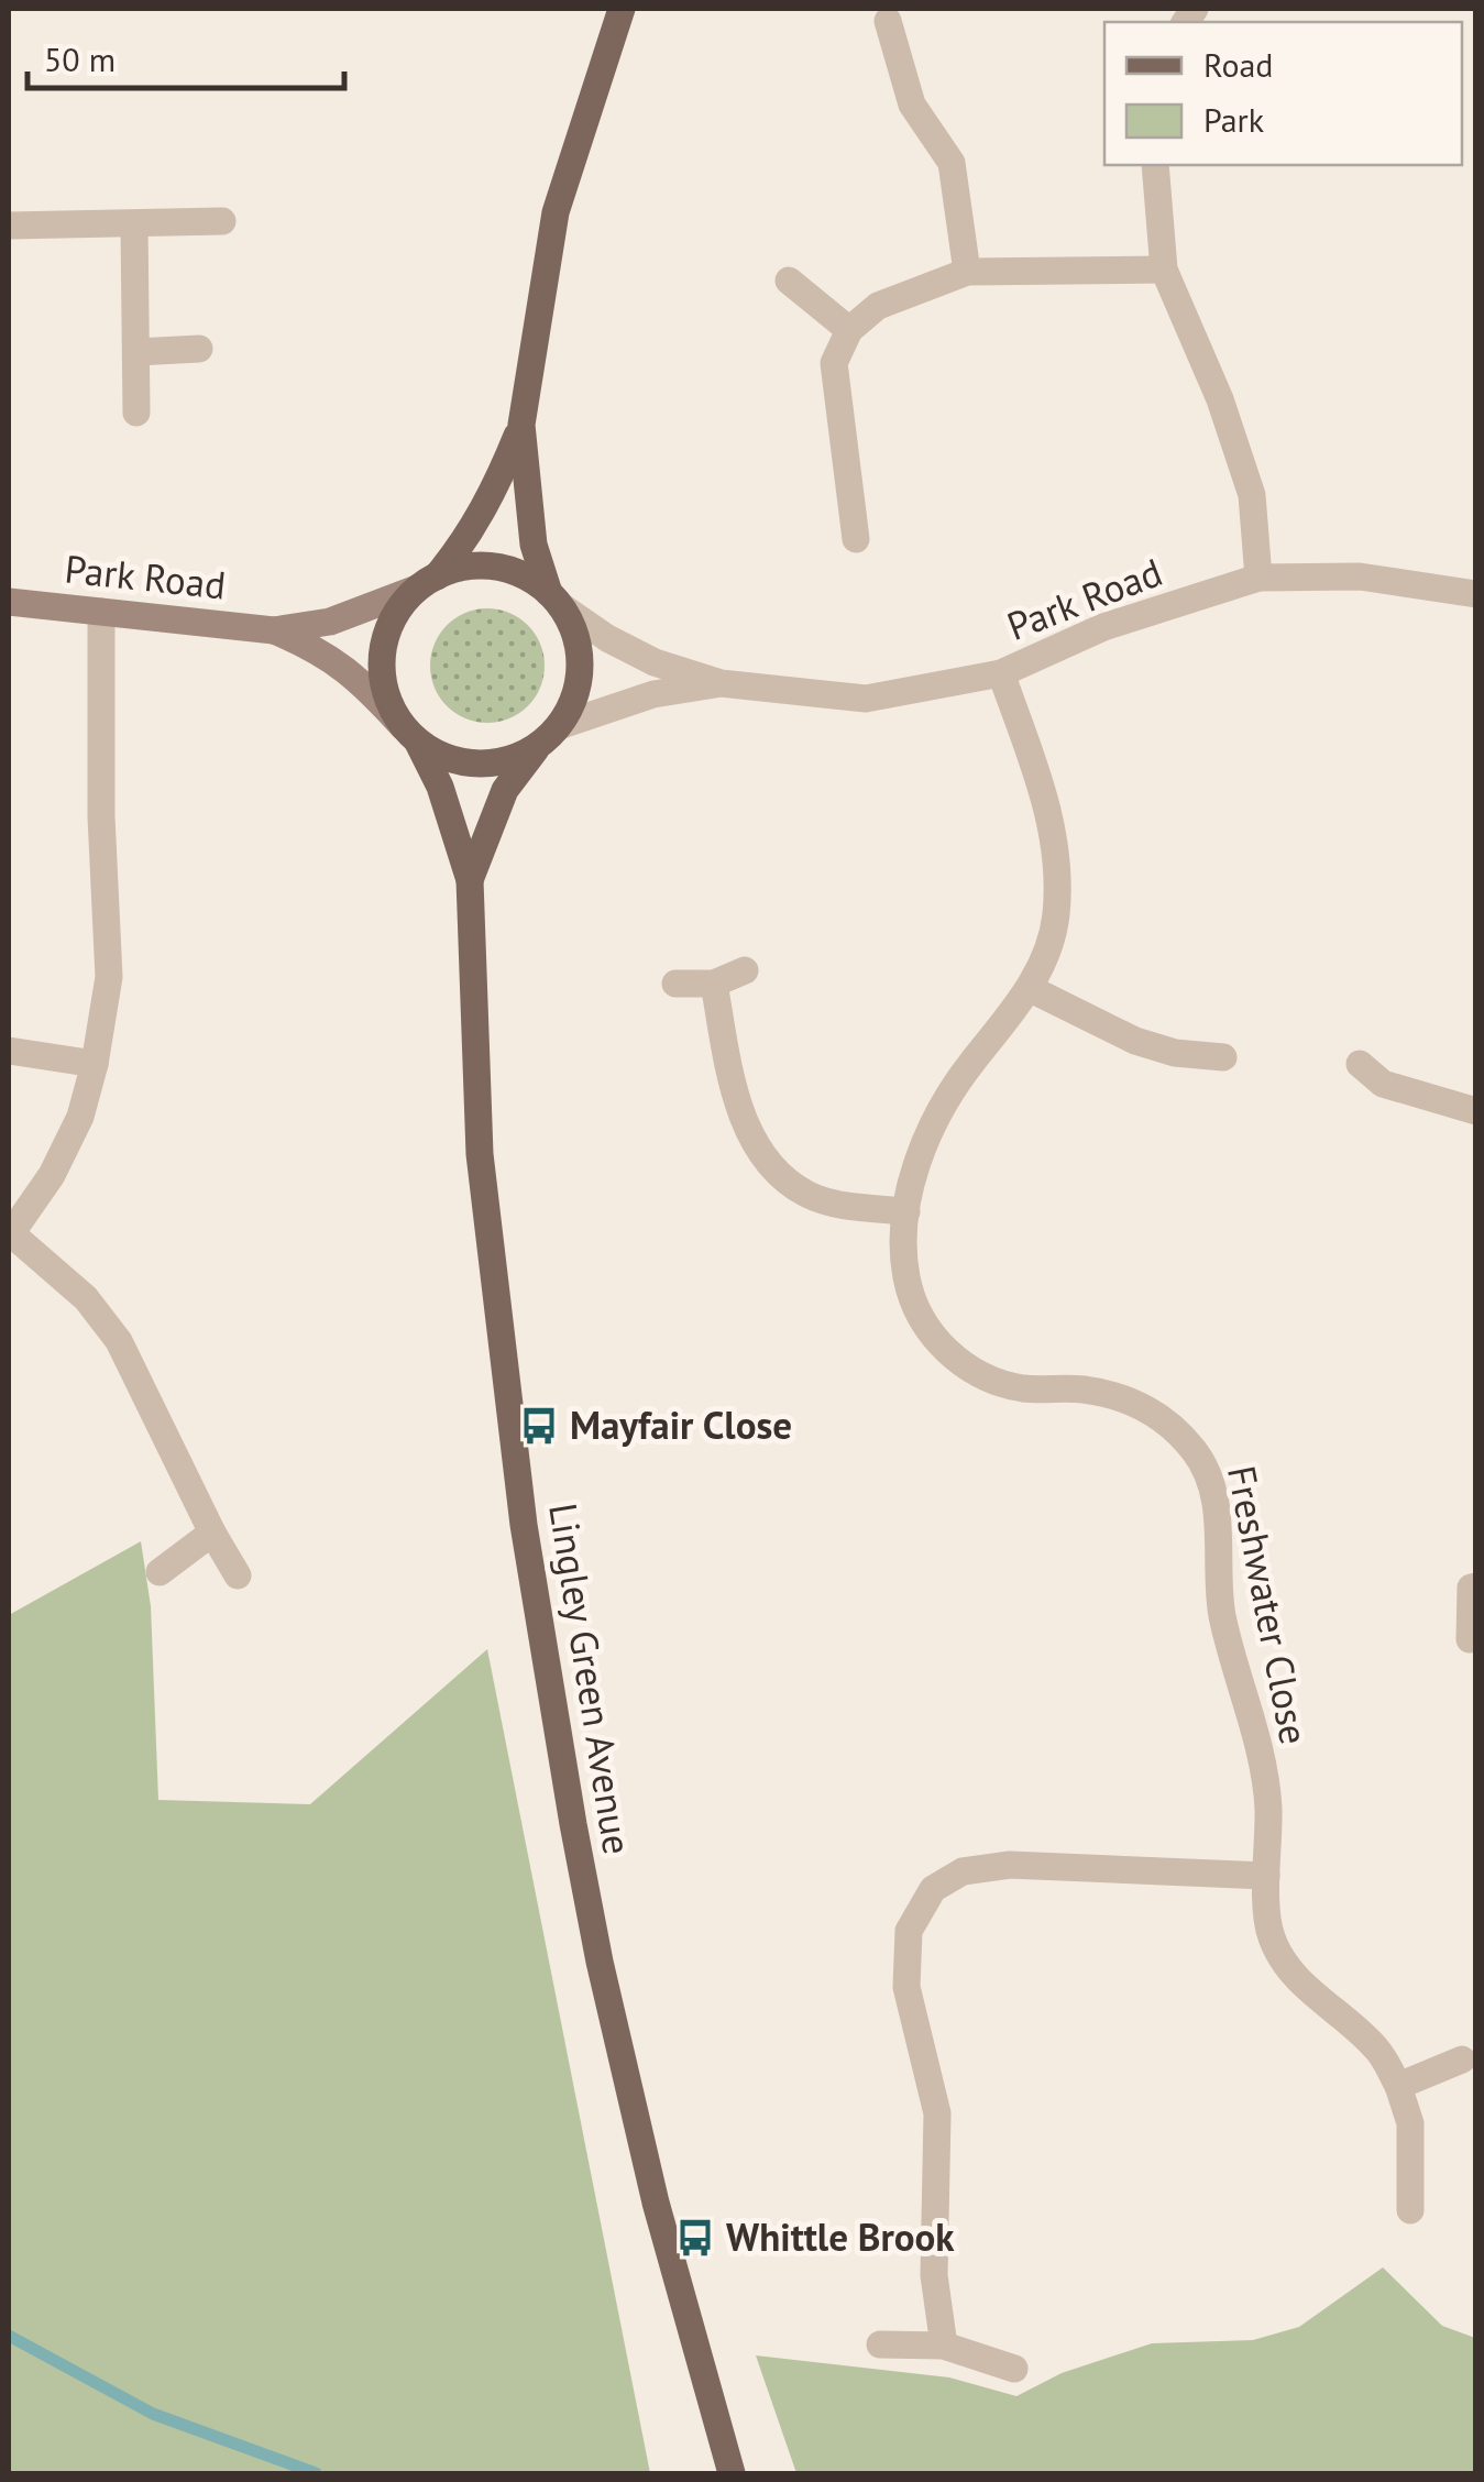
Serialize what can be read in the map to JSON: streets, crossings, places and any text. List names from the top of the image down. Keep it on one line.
{"streets":{"main road":["Lingley Green Avenue"],"street":["Park Road","Freshwater Close"]},"crossings":[["Park Road","Freshwater Close"],["Park Road","Lingley Green Avenue"]],"places":{"bus stop":["Mayfair Close","Whittle Brook"]},"legend":["Road","Park"],"scale_bar":"50 m"}
